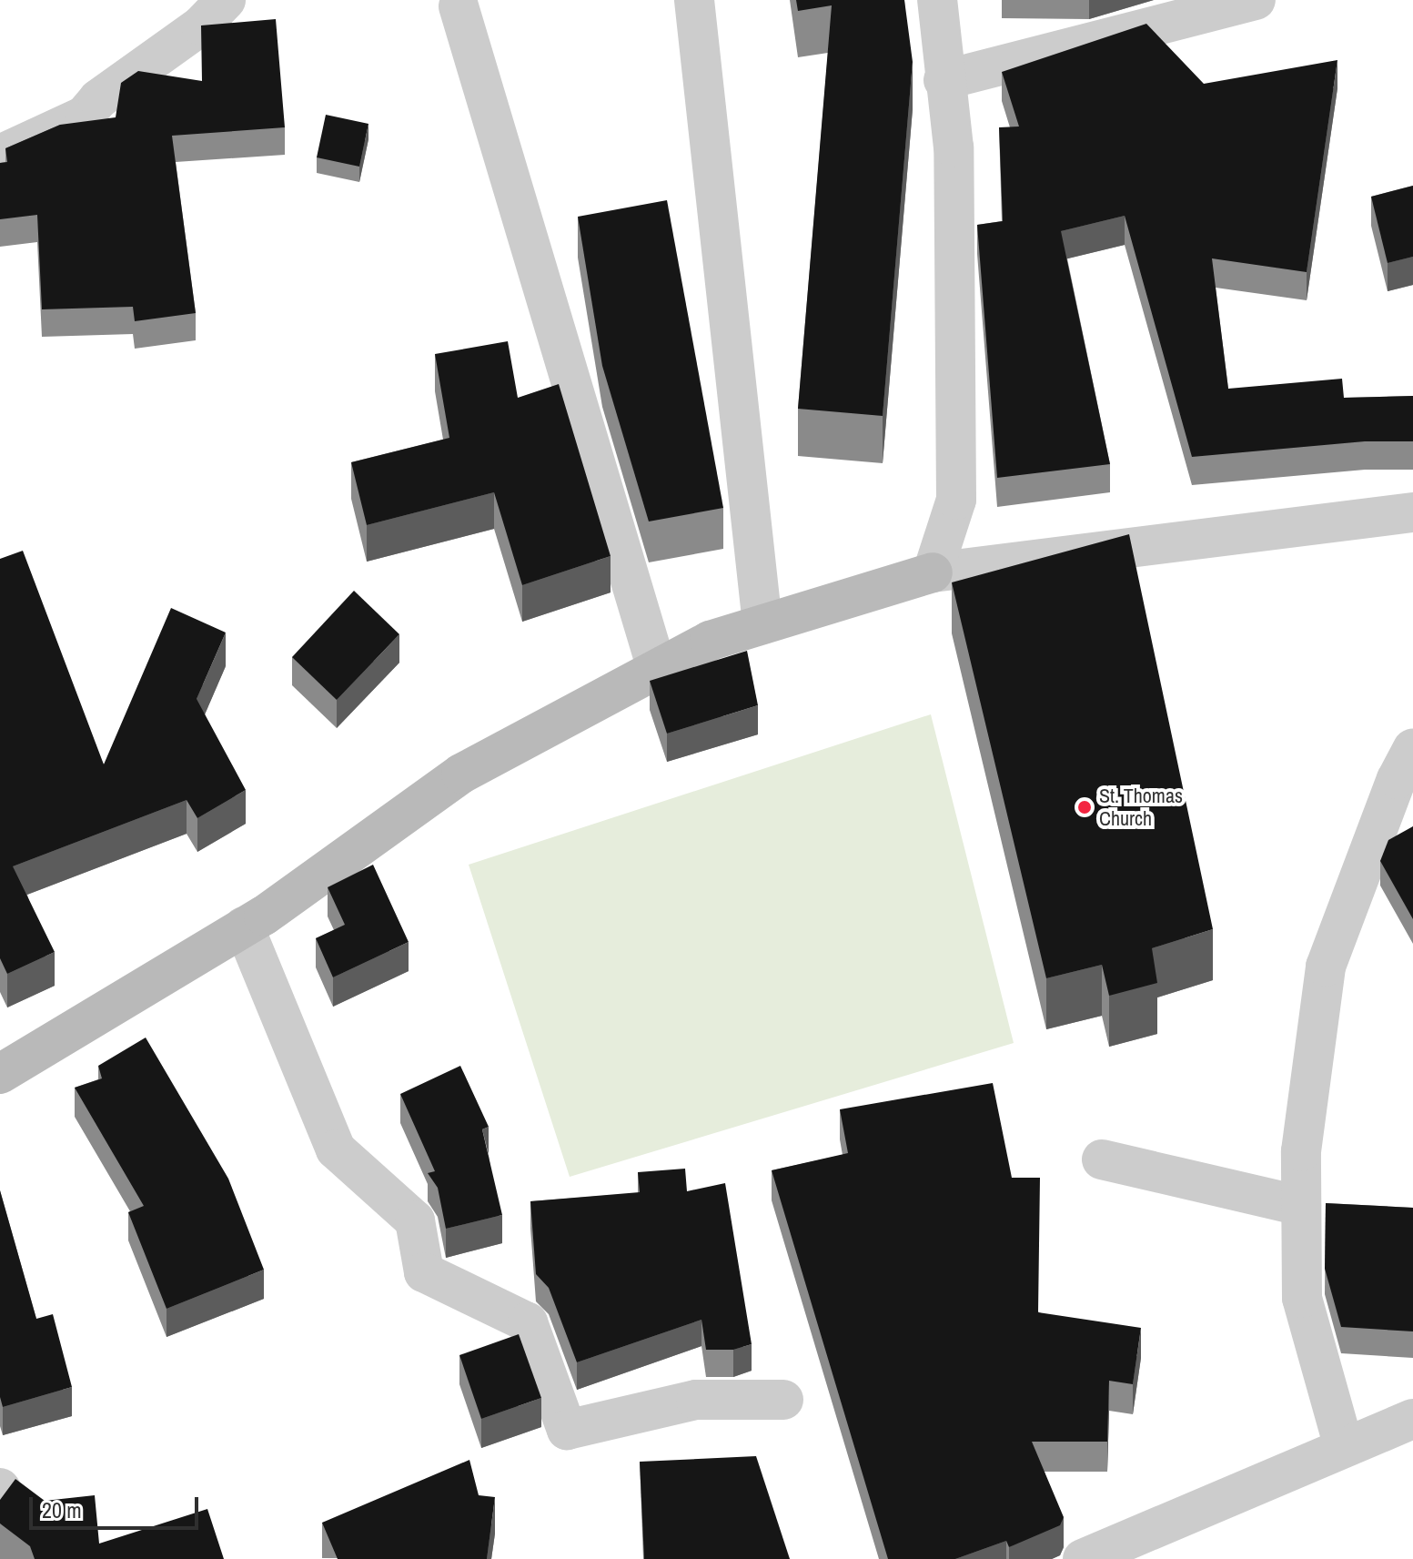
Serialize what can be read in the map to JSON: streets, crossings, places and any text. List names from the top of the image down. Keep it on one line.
{"places":["St. Thomas Church"],"scale_bar":"20 m"}
